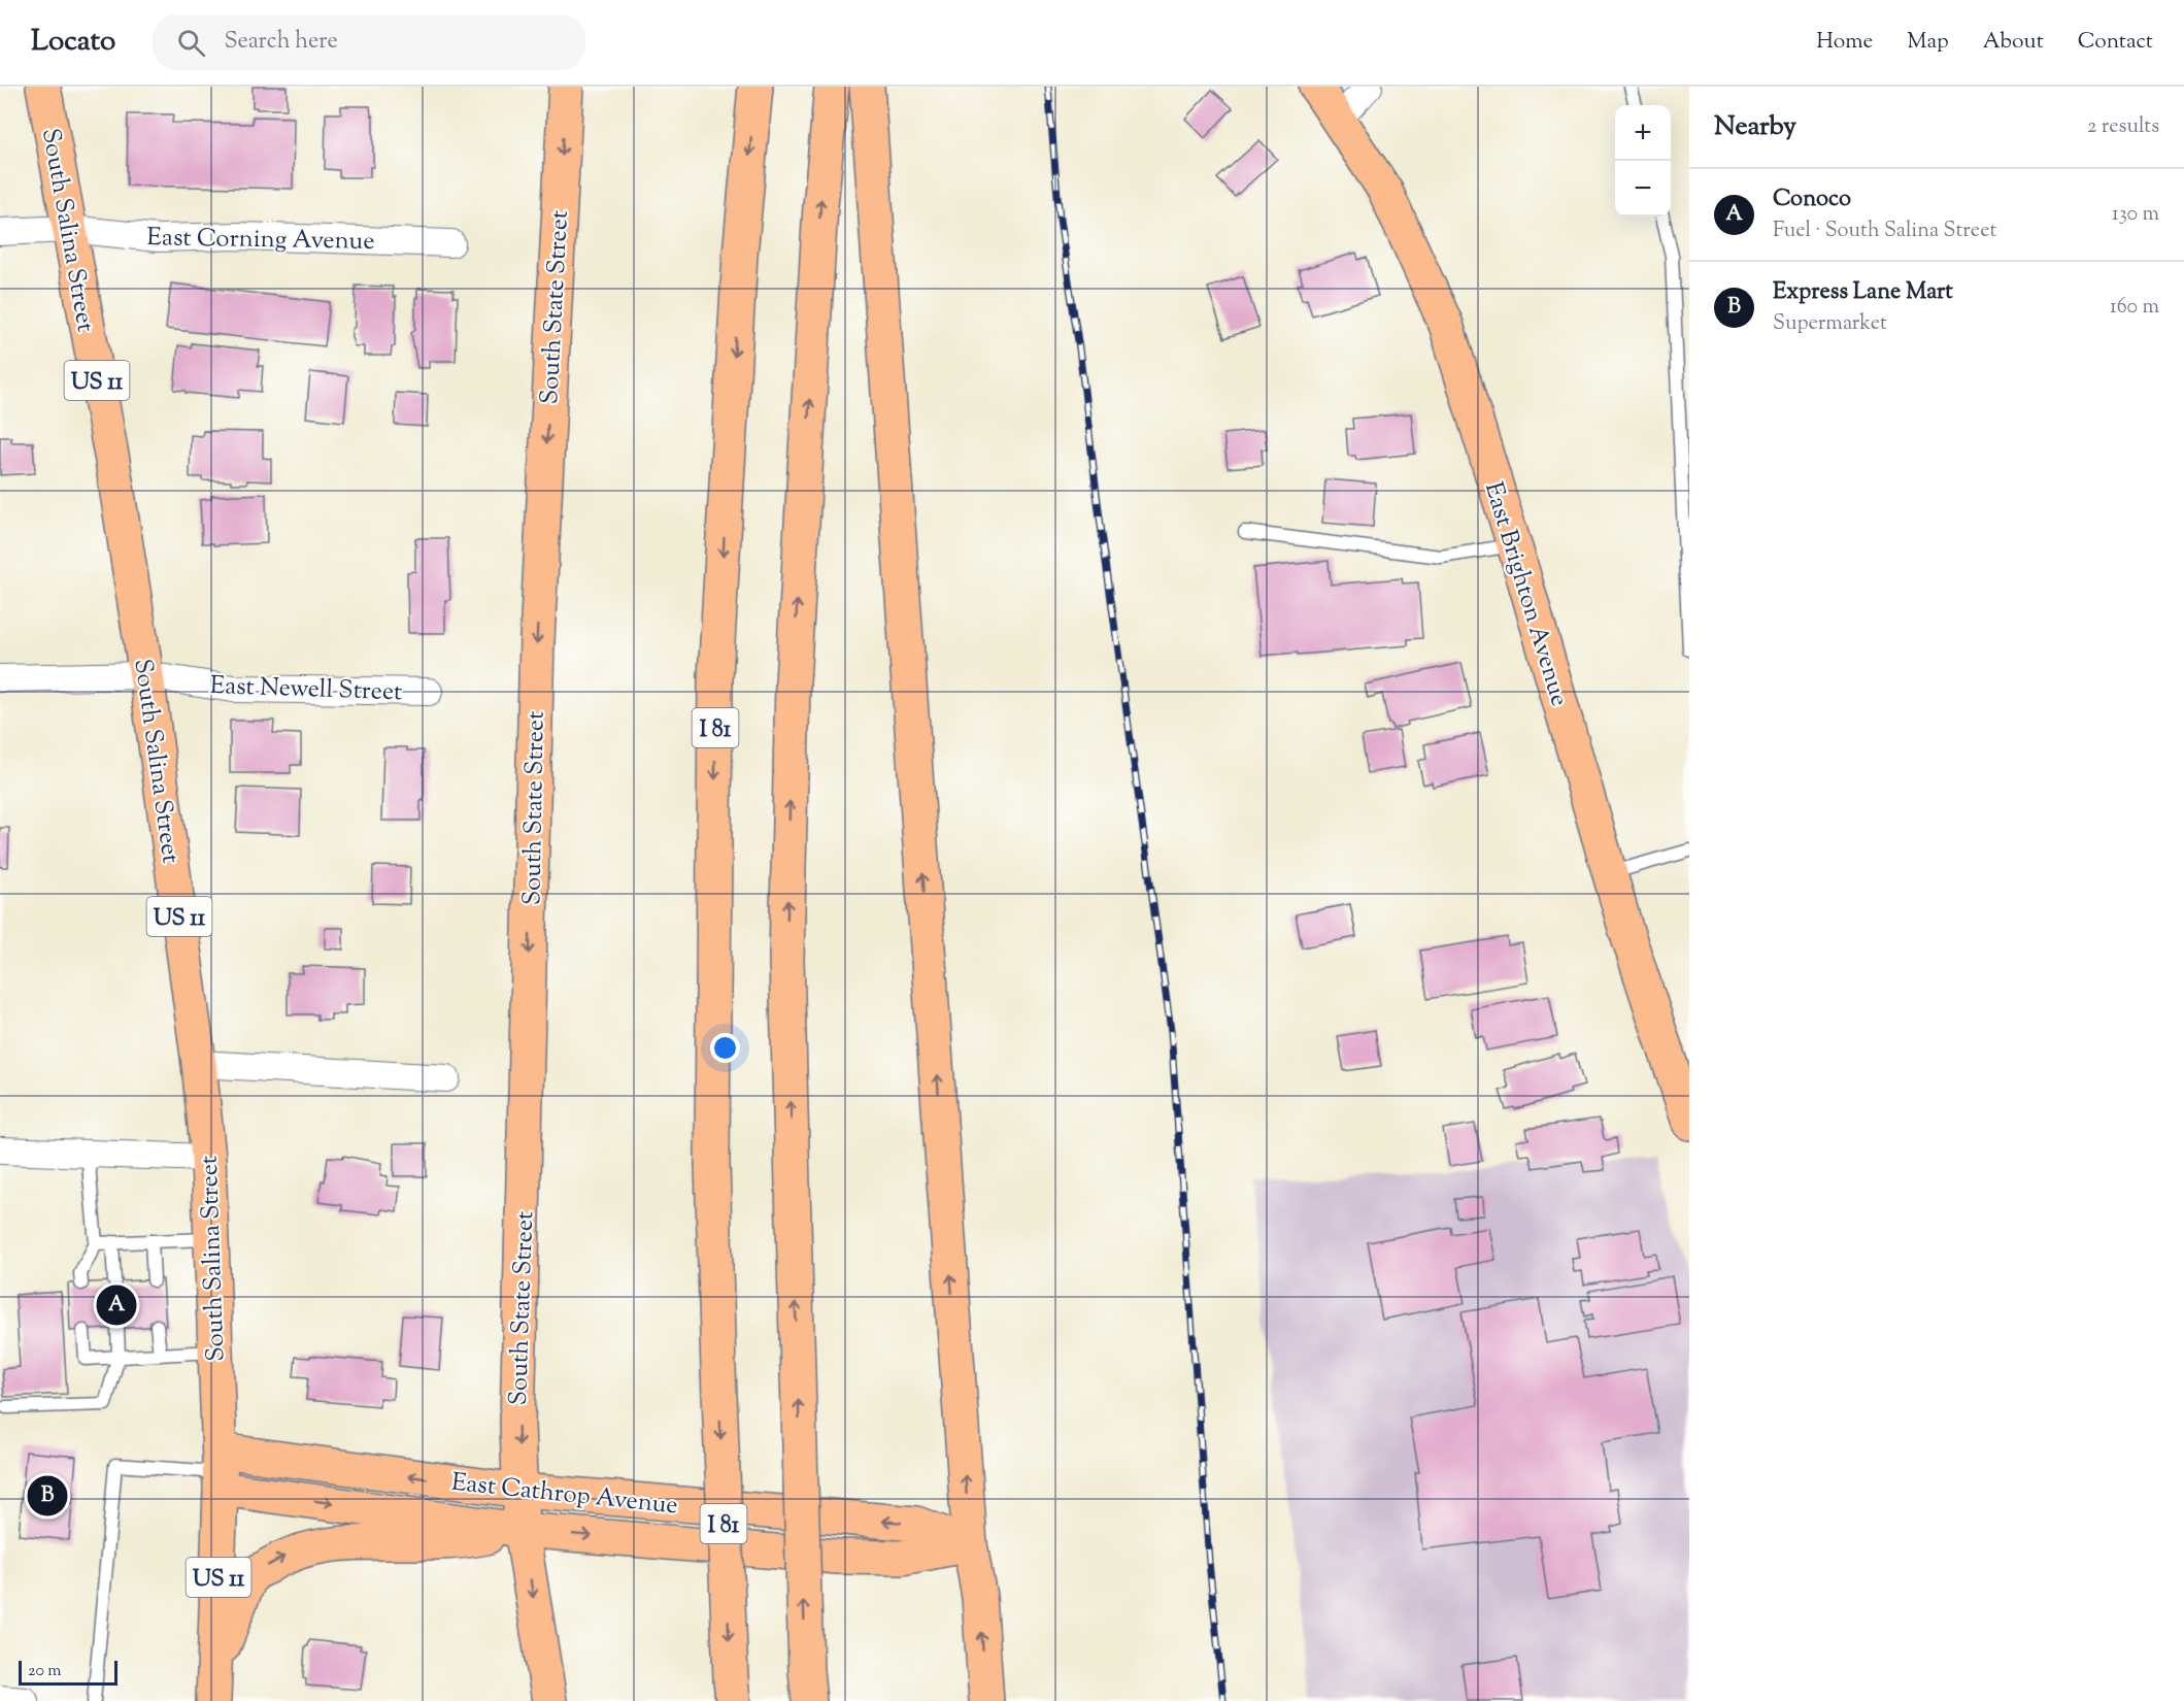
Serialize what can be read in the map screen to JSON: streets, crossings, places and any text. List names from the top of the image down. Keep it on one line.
{"streets":{"main road":["South Salina Street","South State Street","US 11","East Brighton Avenue","I 81","East Cathrop Avenue"],"street":["East Corning Avenue","East Newell Street"]},"crossings":[["South Salina Street","East Corning Avenue"],["South Salina Street","East Newell Street"],["South Salina Street","East Cathrop Avenue"],["South State Street","East Cathrop Avenue"]],"scale_bar":"20 m","page":{"header":"Locato","search":"Search here","nav":["Home","Map","About","Contact"],"heading":["Nearby","2 results"],"map_buttons":["+","−"],"list":[{"mark":"A","name":"Conoco","note":"Fuel · South Salina Street","value":"130 m"},{"mark":"B","name":"Express Lane Mart","note":"Supermarket","value":"160 m"}],"pins":["A","B"],"scale":"20 m"}}
